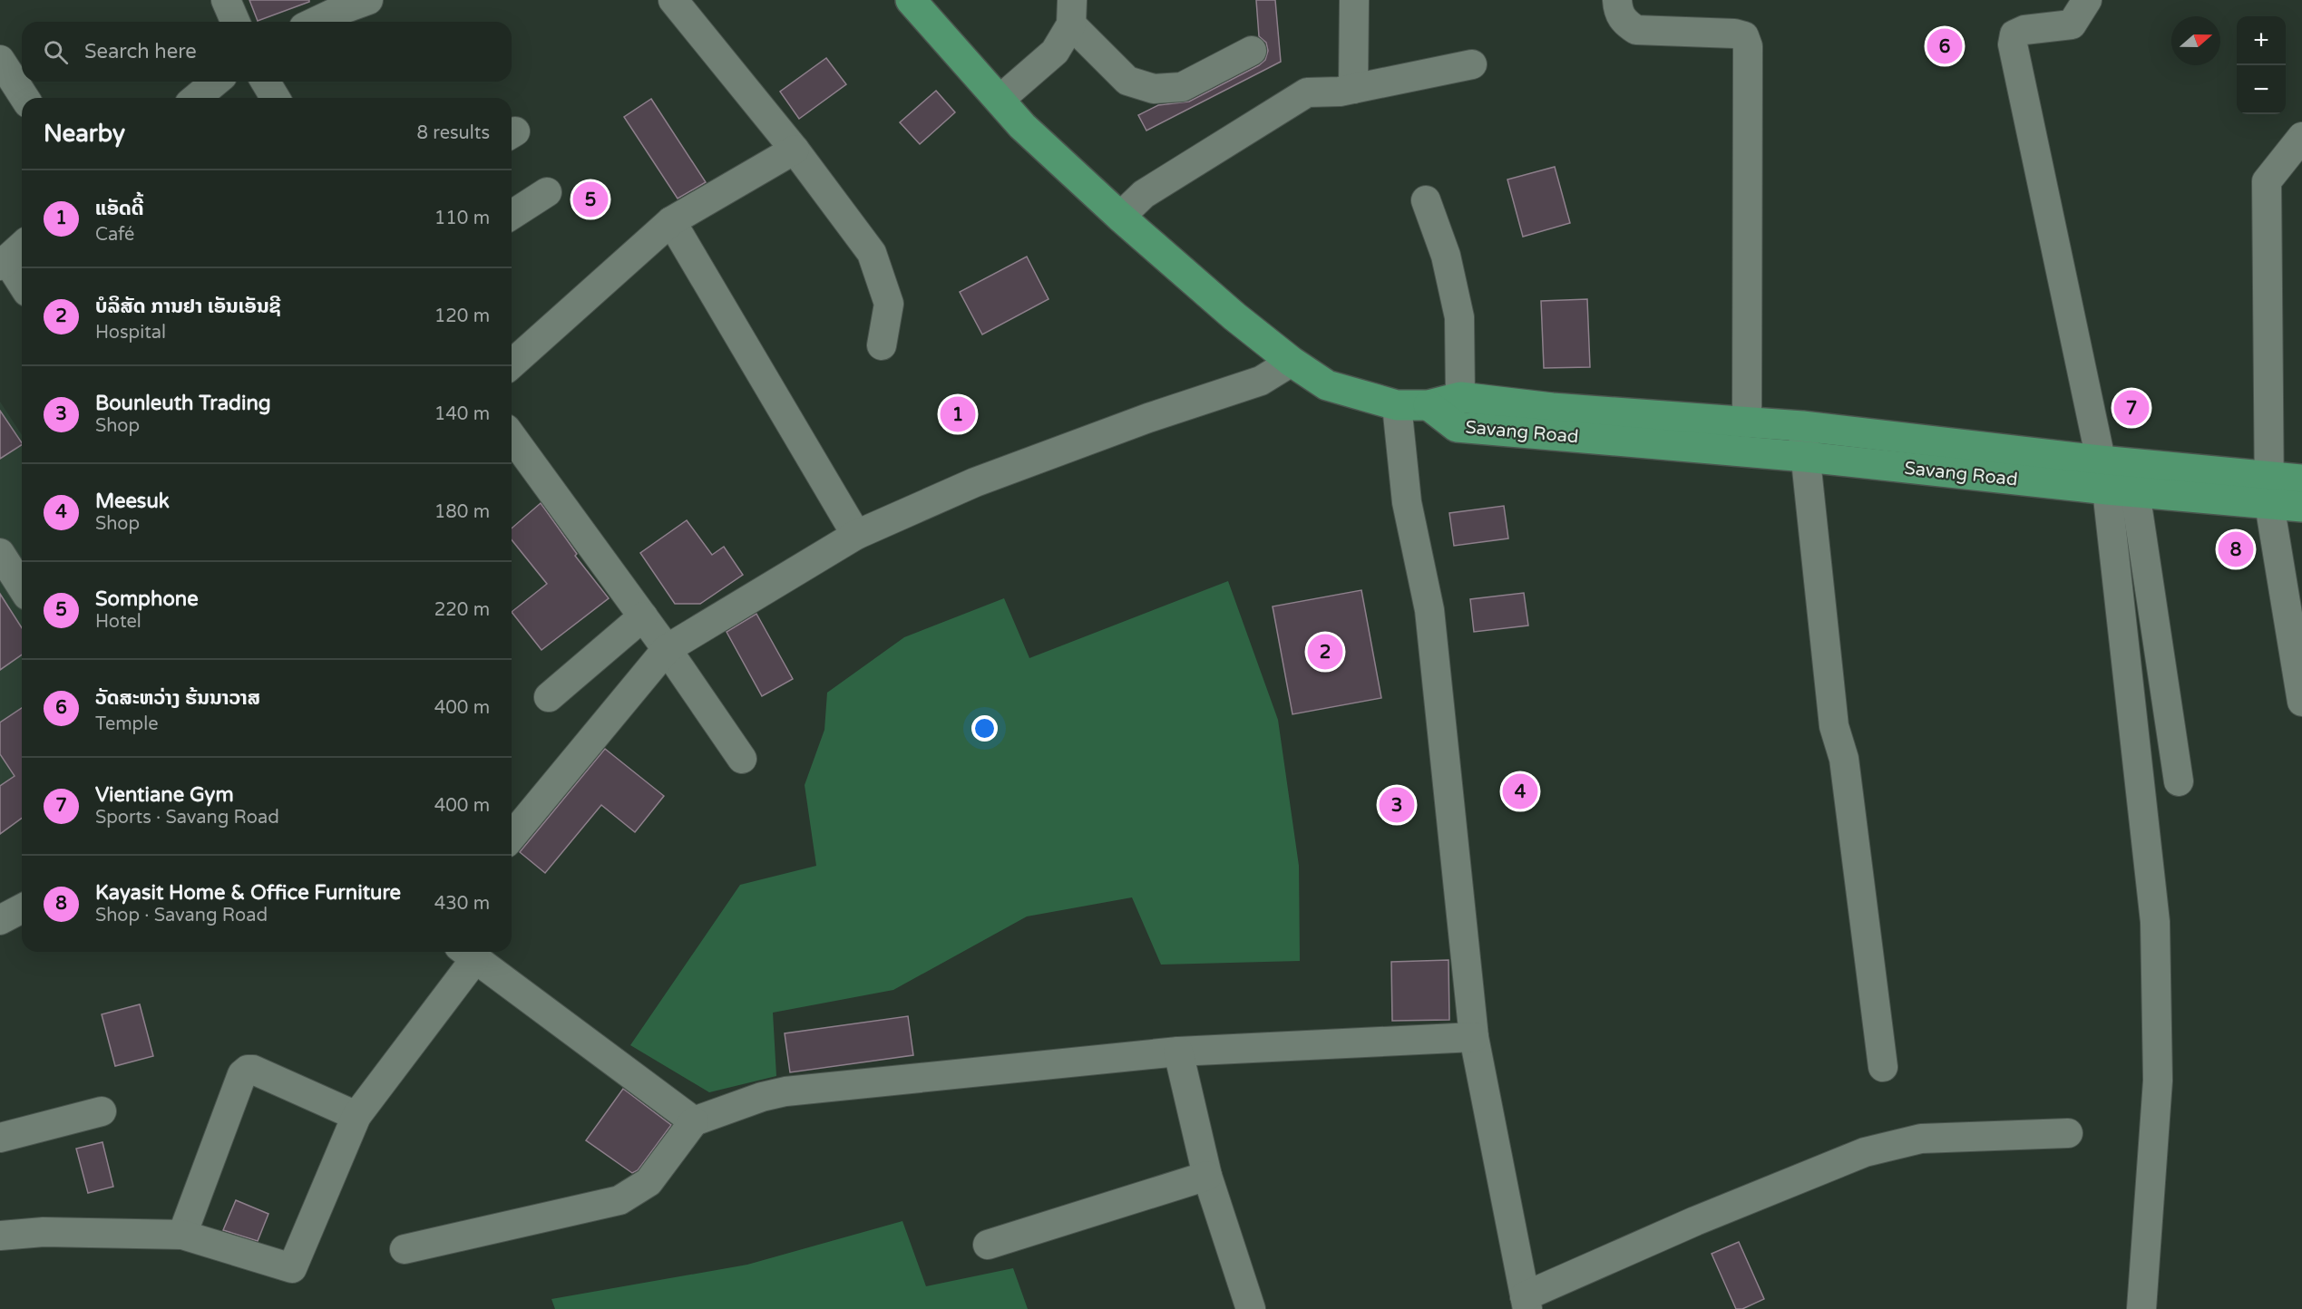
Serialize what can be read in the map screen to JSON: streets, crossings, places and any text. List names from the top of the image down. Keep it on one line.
{"streets":{"main road":["Savang Road"]},"north":"right","page":{"map_buttons":["+","−"],"search":"Search here","pins":["6","5","7","1","8","2","4","3"],"heading":["Nearby","8 results"],"list":[{"mark":"1","name":"ແອັດດີ້","note":"Café","value":"110 m"},{"mark":"2","name":"ບໍລິສັດ ການຢາ ເອັນເອັນຊີ","note":"Hospital","value":"120 m"},{"mark":"3","name":"Bounleuth Trading","note":"Shop","value":"140 m"},{"mark":"4","name":"Meesuk","note":"Shop","value":"180 m"},{"mark":"5","name":"Somphone","note":"Hotel","value":"220 m"},{"mark":"6","name":"ວັດສະຫວ່າງ ຮ້ນນາວາສ","note":"Temple","value":"400 m"},{"mark":"7","name":"Vientiane Gym","note":"Sports · Savang Road","value":"400 m"},{"mark":"8","name":"Kayasit Home & Office Furniture","note":"Shop · Savang Road","value":"430 m"}]}}
